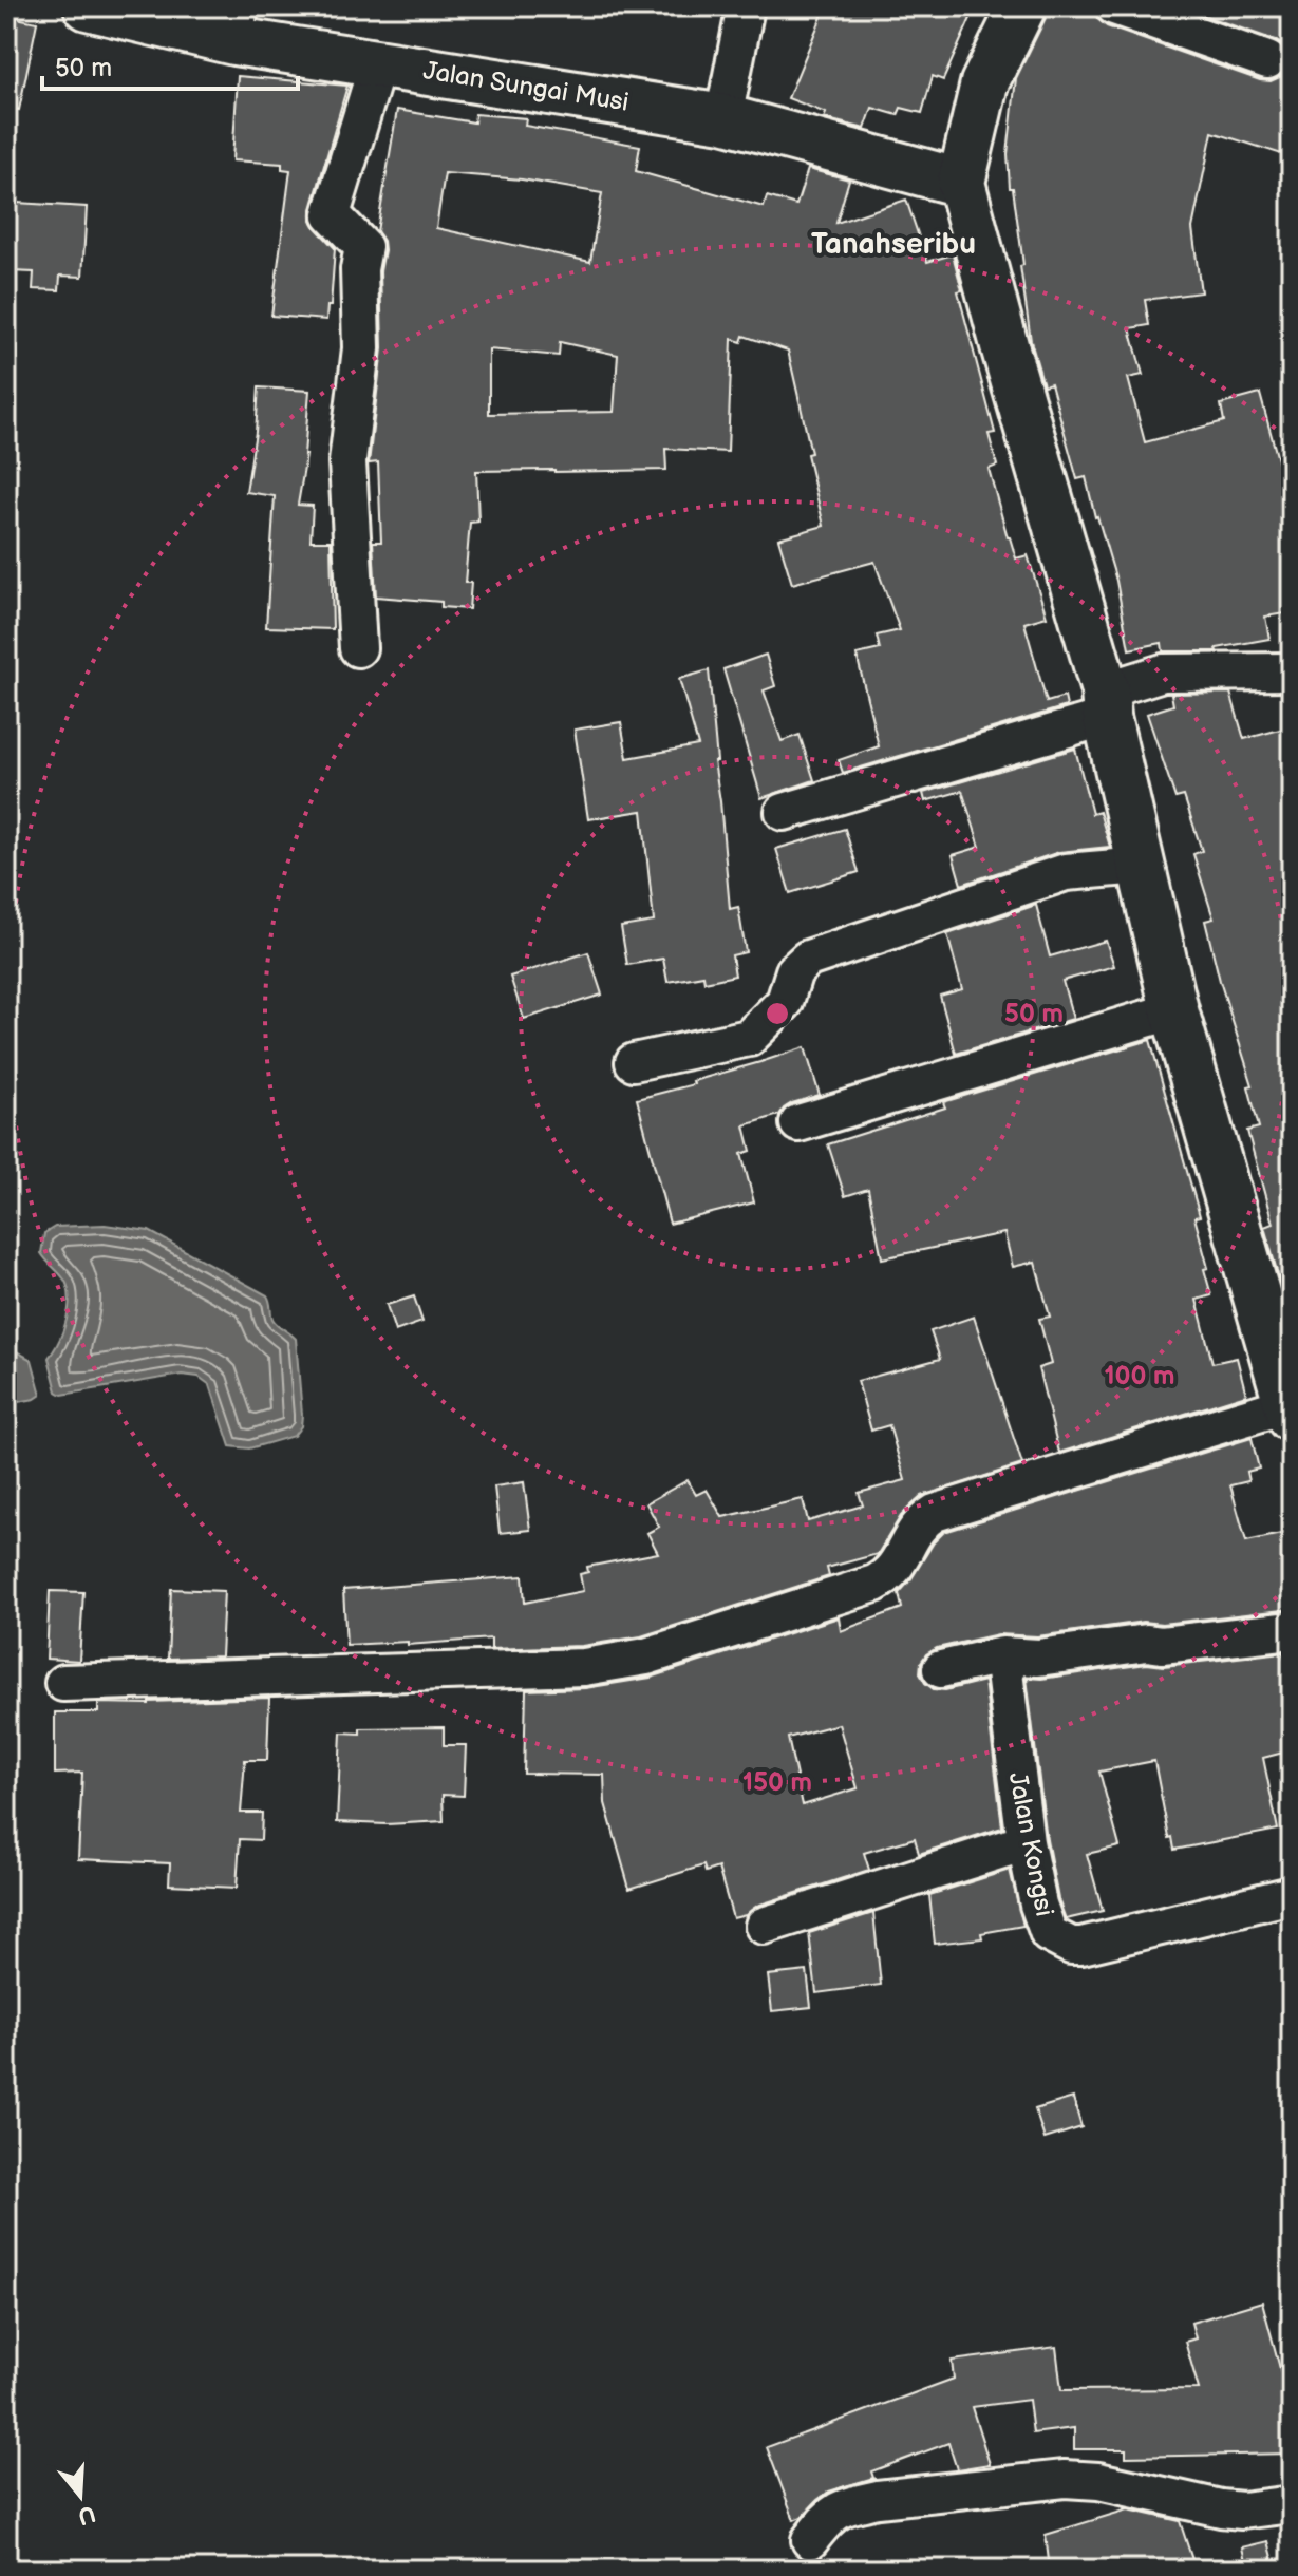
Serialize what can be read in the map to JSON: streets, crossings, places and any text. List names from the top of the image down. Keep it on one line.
{"streets":{"main road":["Jalan Sungai Musi"],"street":["Jalan Kongsi"]},"districts":["Tanahseribu"],"scale_bar":"50 m","north":"bottom","rings":["50 m","100 m","150 m"]}
